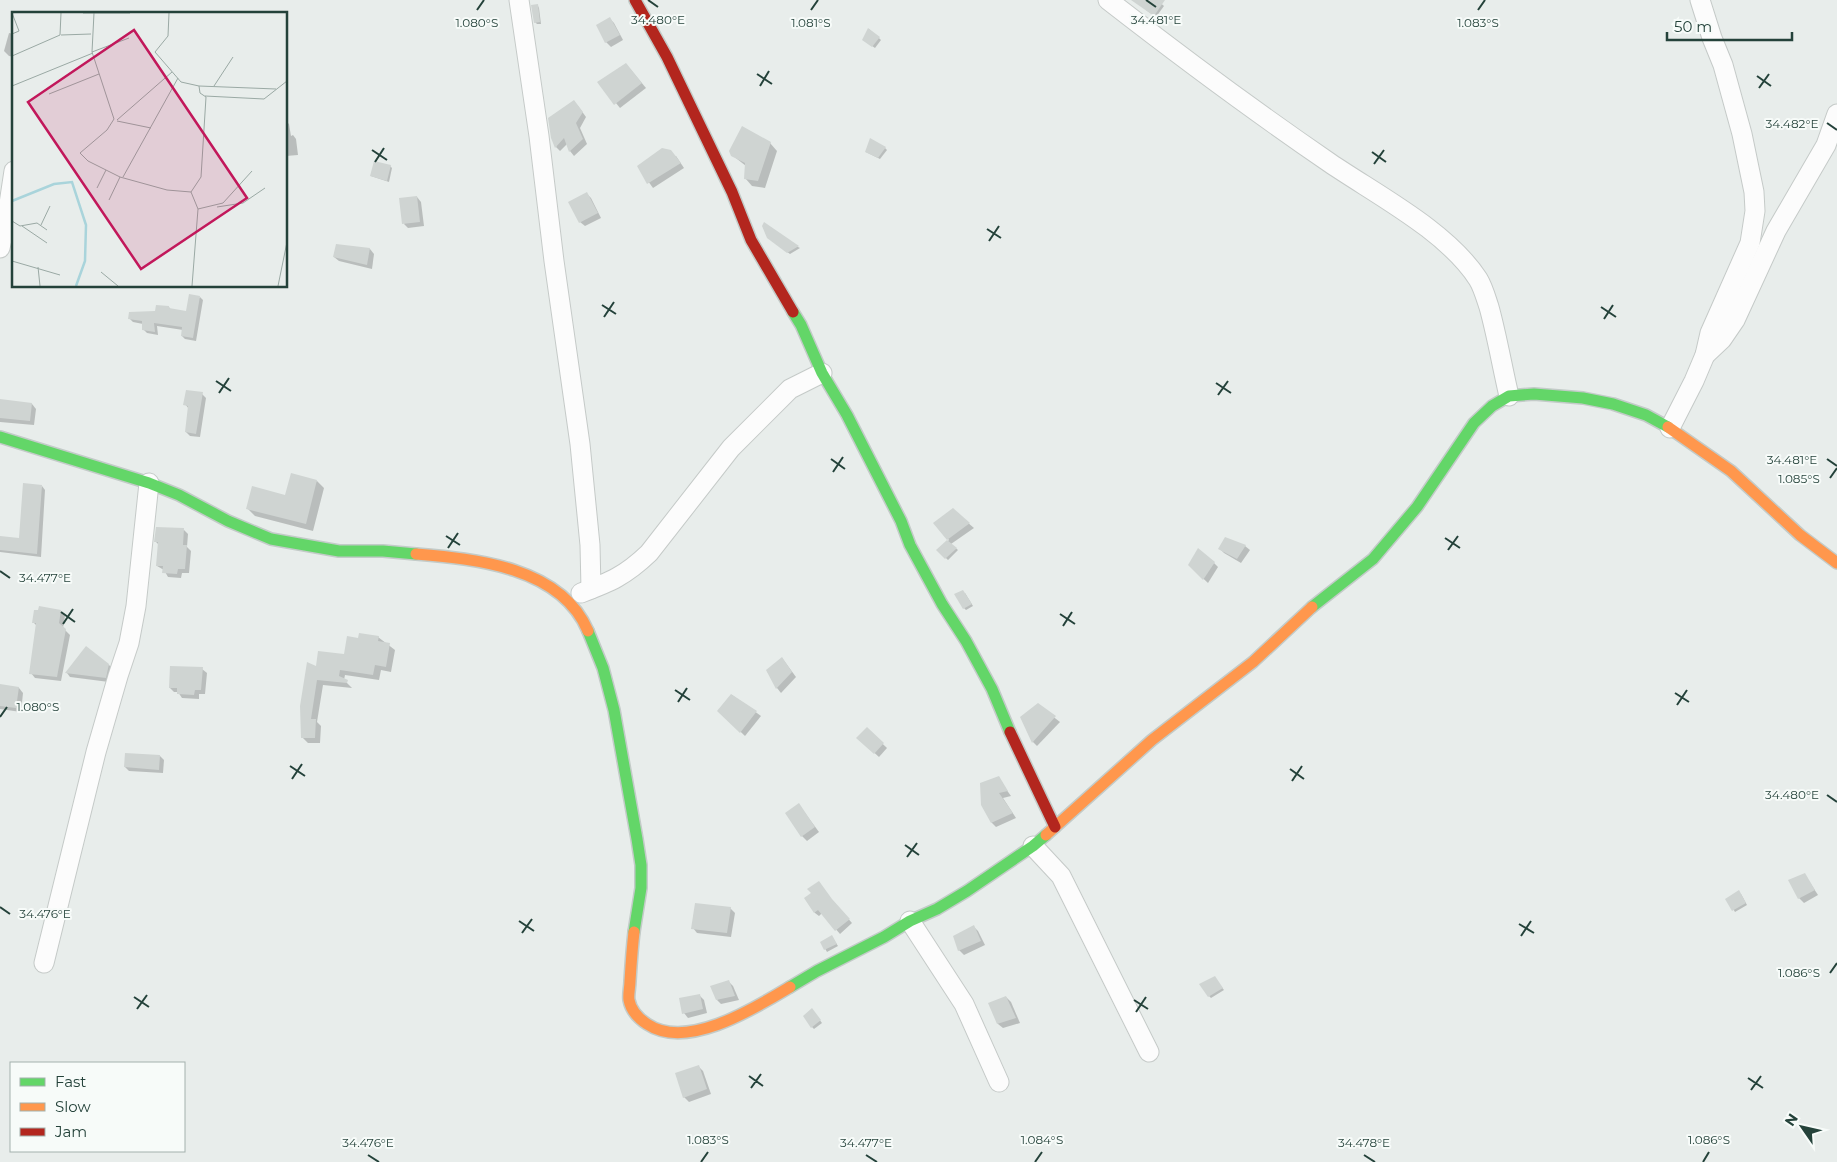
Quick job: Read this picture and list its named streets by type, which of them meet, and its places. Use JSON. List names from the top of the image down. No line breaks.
{"legend":["Fast","Slow","Jam"],"scale_bar":"50 m","north":"top left","coordinates":["34.480°E","34.481°E","1.080°S","1.081°S","1.083°S","34.482°E","1.085°S","34.477°E","34.476°E","1.086°S","1.084°S","34.478°E"]}
